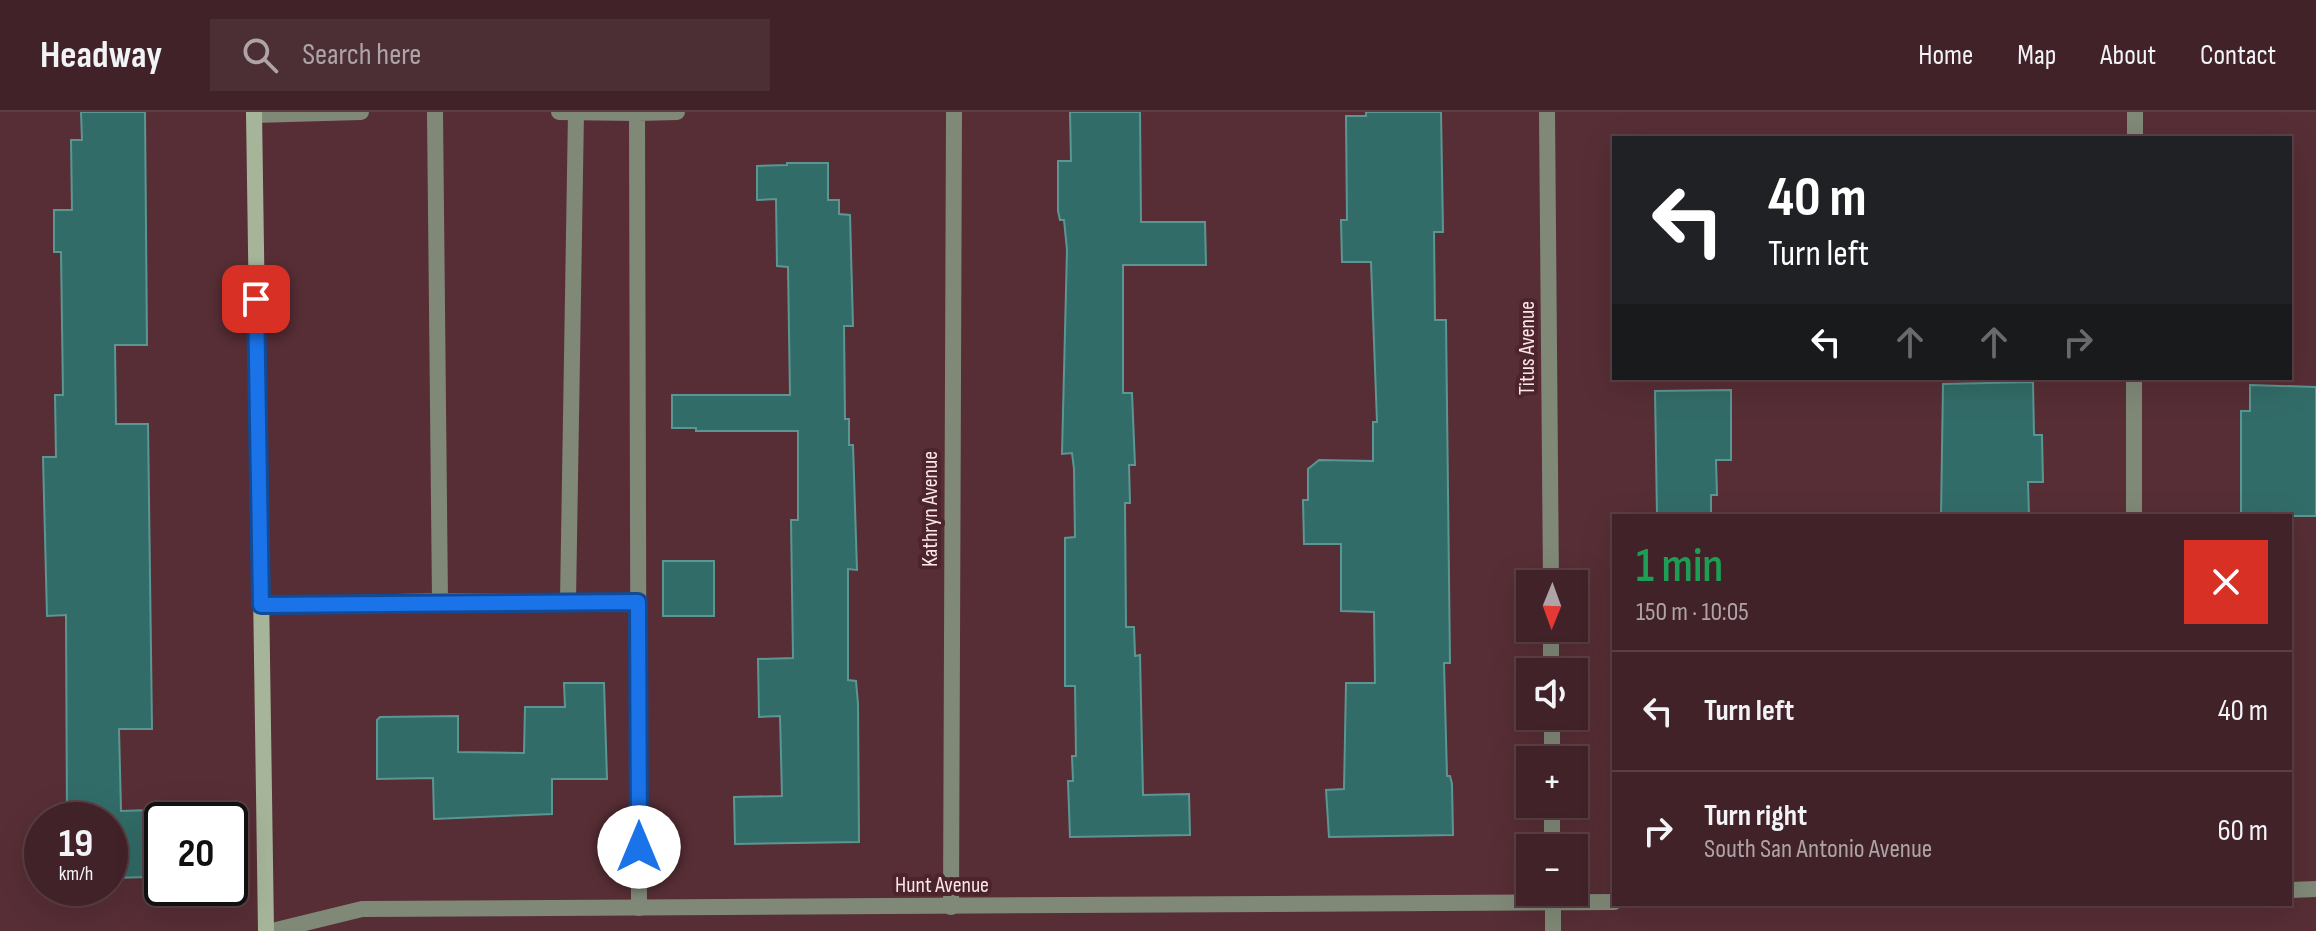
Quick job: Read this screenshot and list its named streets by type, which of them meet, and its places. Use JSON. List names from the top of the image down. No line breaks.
{"streets":{"street":["Titus Avenue","Kathryn Avenue","Hunt Avenue"]},"crossings":[["Kathryn Avenue","Hunt Avenue"]],"north":"bottom","page":{"header":"Headway","search":"Search here","nav":["Home","Map","About","Contact"],"turn":["40 m","Turn left"],"heading":["1 min","150 m · 10:05"],"map_buttons":["+","−"],"list":[{"name":"Turn left","value":"40 m"},{"name":"Turn right","note":"South San Antonio Avenue","value":"60 m"}],"speed":"19 km/h","limit":"20"}}
